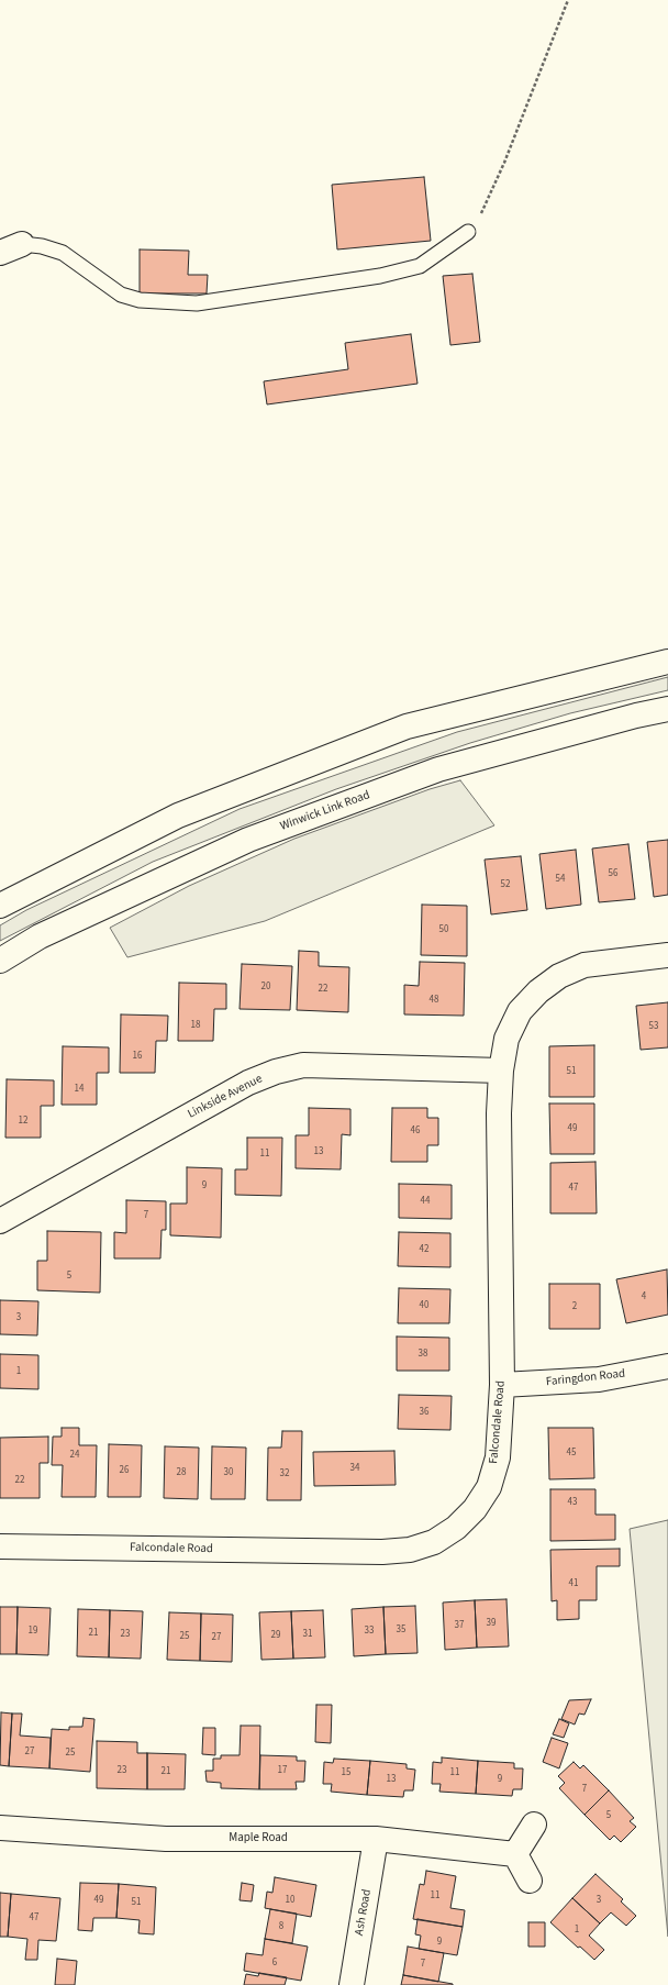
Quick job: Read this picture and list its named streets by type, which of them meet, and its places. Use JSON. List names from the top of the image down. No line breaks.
{"streets":{"street":["Winwick Link Road","Linkside Avenue","Faringdon Road","Falcondale Road","Maple Road","Ash Road"]},"crossings":[["Linkside Avenue","Falcondale Road"],["Faringdon Road","Falcondale Road"],["Maple Road","Ash Road"]],"house_numbers":["56","54","52","50","20","22","48","18","53","16","51","14","12","49","46","13","11","9","47","44","7","42","5","4","40","2","3","38","1","36","45","24","34","26","28","30","32","22","43","41","39","37","35","19","33","21","23","31","29","25","27","27","25","23","17","21","15","11","13","9","7","5","11","49","10","3","51","47","8","1","9","6","7"]}
